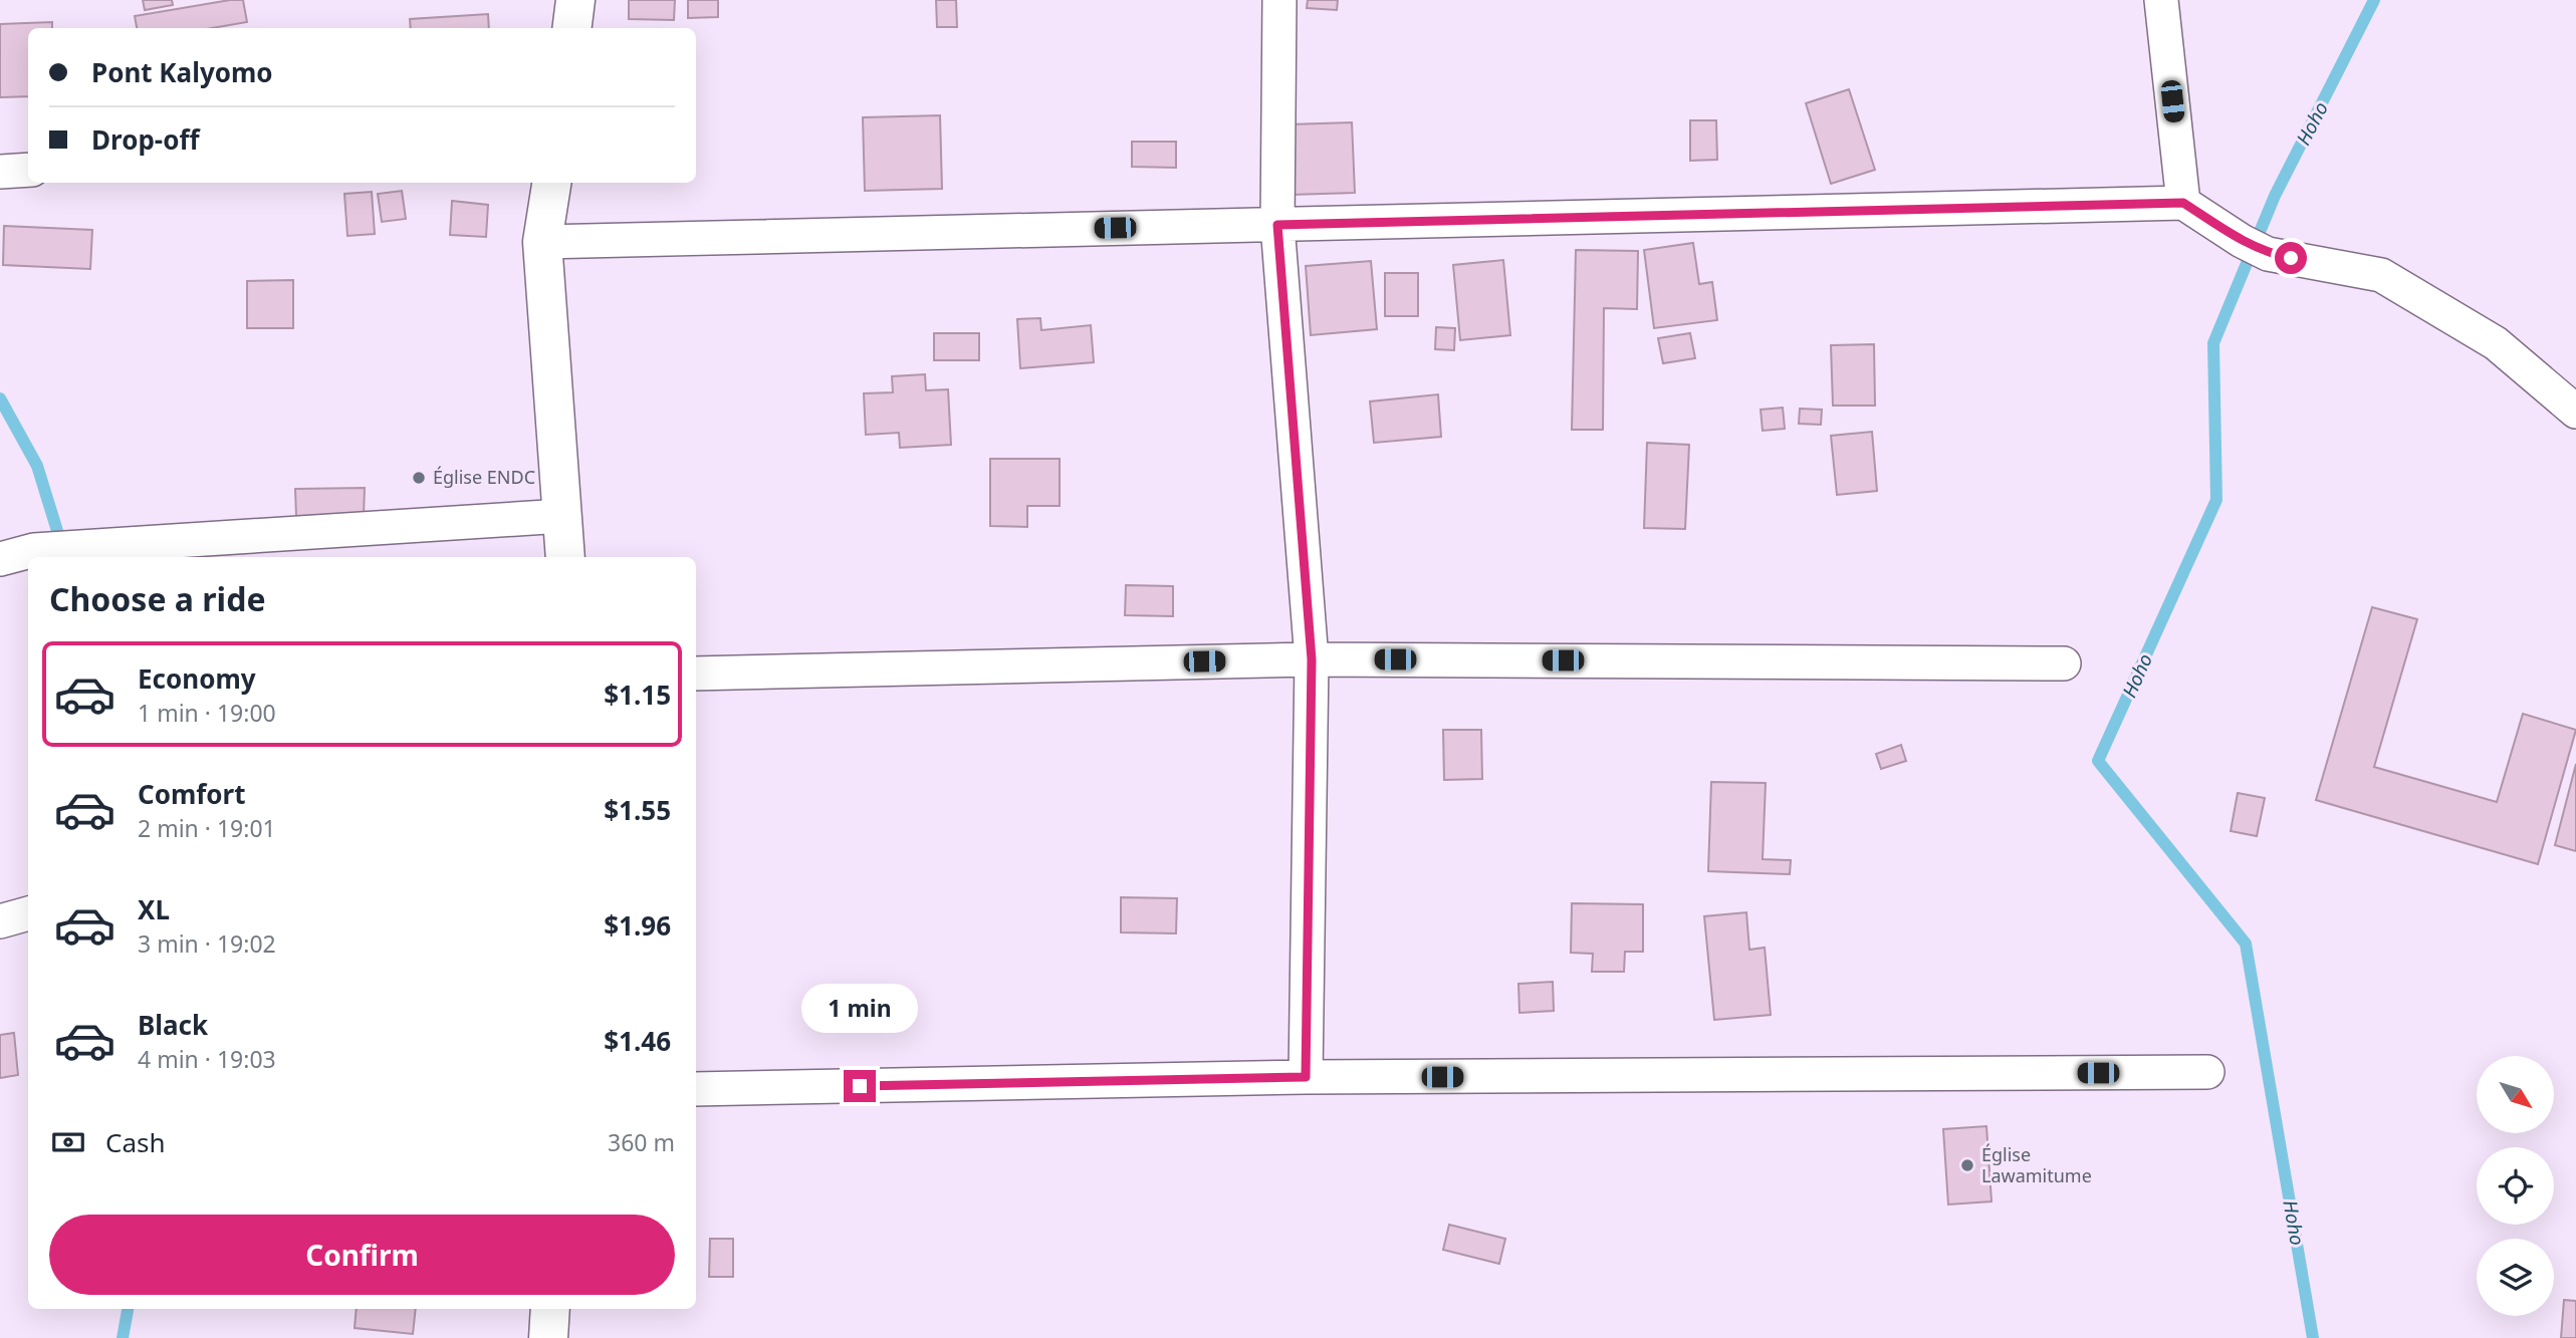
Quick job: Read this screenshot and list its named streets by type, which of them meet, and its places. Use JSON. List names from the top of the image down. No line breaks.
{"water":["Hoho"],"places":["Église ENDC","Église Lawamitume"],"north":"bottom right","page":{"banner":["Pont Kalyomo","Drop-off"],"heading":"Choose a ride","list":[{"name":"Economy","note":"1 min · 19:00","value":"$1.15"},{"name":"Comfort","note":"2 min · 19:01","value":"$1.55"},{"name":"XL","note":"3 min · 19:02","value":"$1.96"},{"name":"Black","note":"4 min · 19:03","value":"$1.46"}],"bubble":"1 min","pay":["Cash","360 m"],"buttons":"Confirm"}}
